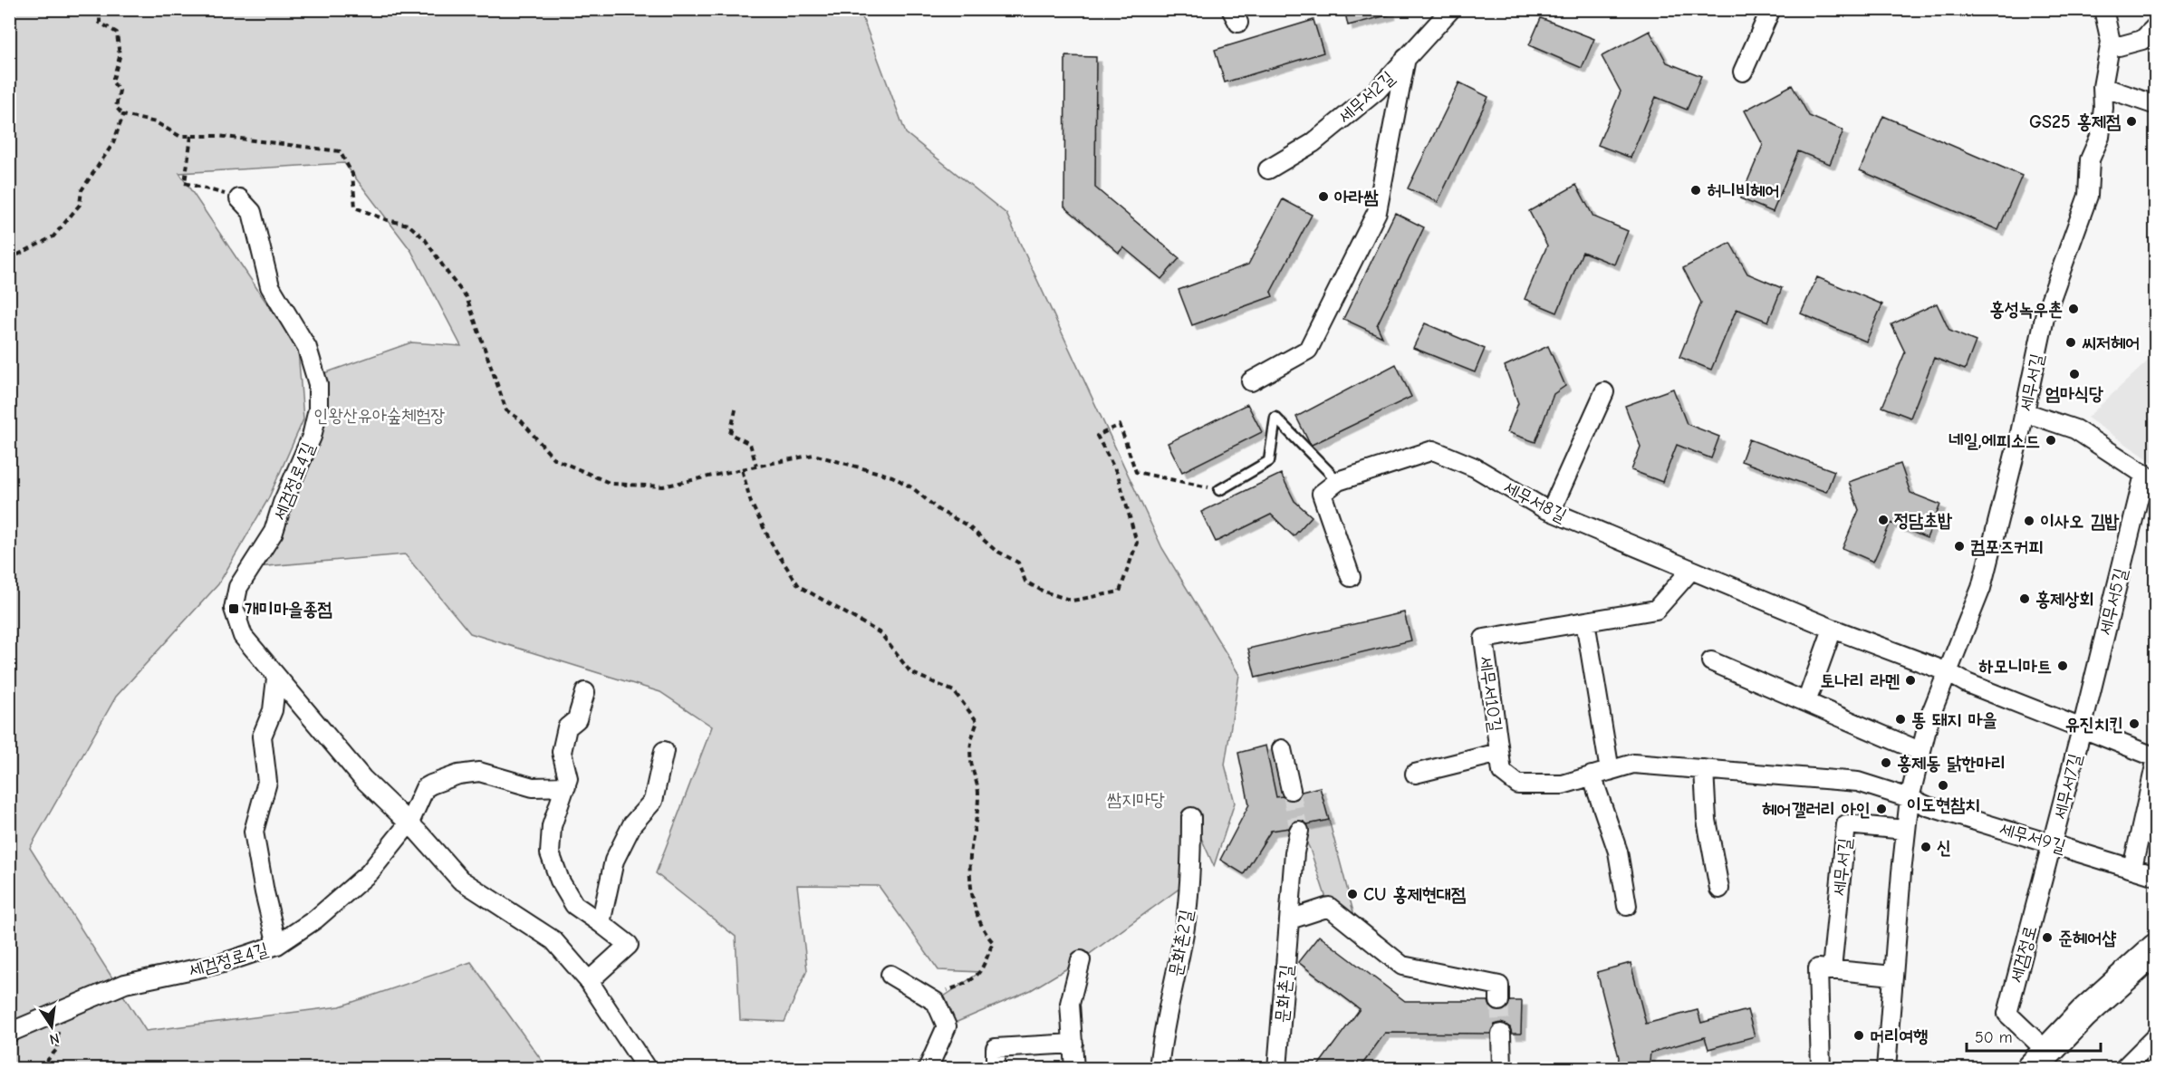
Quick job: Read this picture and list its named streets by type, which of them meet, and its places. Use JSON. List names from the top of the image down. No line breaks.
{"streets":{"main road":["세검정로"],"street":["세무서2길","세무서길","세검정로4길","세무서8길","세무서5길","세무서10길","세무서7길","세무서9길","문화촌2길","문화촌길"]},"crossings":[["세무서길","세무서8길"],["세무서길","세무서5길"],["세무서길","세무서10길"],["세무서길","세무서7길"],["세무서길","세무서9길"],["세무서8길","세무서10길"],["세무서8길","세무서7길"],["세무서5길","세무서7길"],["세무서10길","세무서9길"],["세무서7길","세무서9길"],["세무서7길","세검정로"],["세무서9길","세검정로"]],"parks":["인왕산유아숲체험장","쌈지마당"],"places":{"other":["GS25 홍제점","허니비헤어","아라쌈","홍성녹우촌","씨저헤어","엄마식당","네일,에피소드","정담초밥","이사오 김밥","컴포즈커피","홍제상회","하모니마트","토나리 라멘","똥 돼지 마을","유진치킨","홍제동 닭한마리","이도현참치","헤어갤러리 아인","신","CU 홍제현대점","준헤어샵","머리여행"],"transit":["개미마을종점"]},"scale_bar":"50 m","north":"bottom"}
